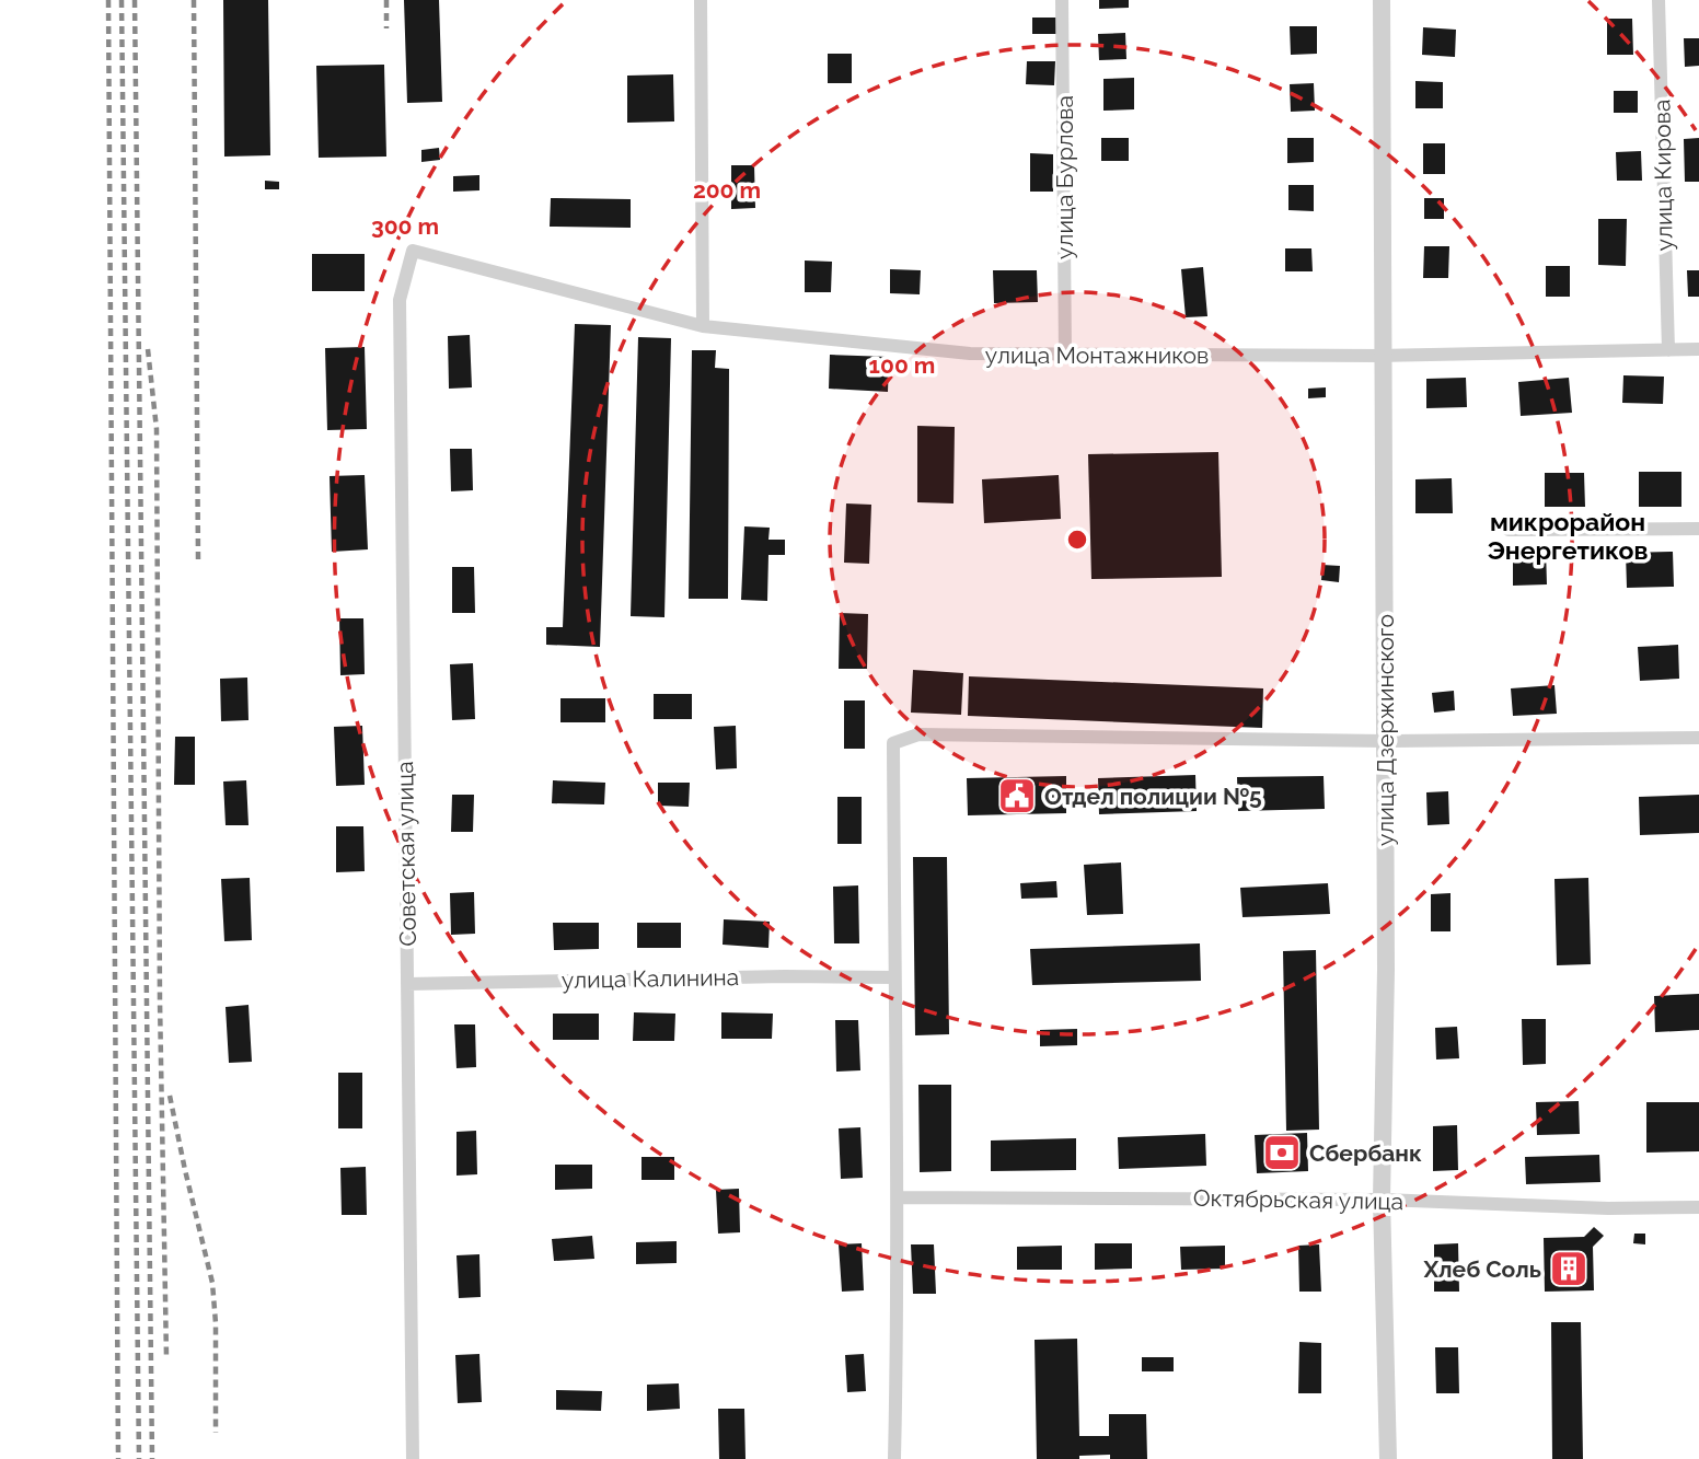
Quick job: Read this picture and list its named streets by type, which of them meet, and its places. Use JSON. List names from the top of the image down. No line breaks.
{"streets":{"street":["улица Кирова","улица Бурлова","улица Монтажников","улица Дзержинского","Советская улица","улица Калинина","Октябрьская улица"]},"crossings":[["улица Кирова","улица Монтажников"],["улица Бурлова","улица Монтажников"],["улица Монтажников","улица Дзержинского"],["улица Монтажников","Советская улица"],["улица Дзержинского","Октябрьская улица"],["Советская улица","улица Калинина"]],"districts":["микрорайон Энергетиков"],"places":{"public building":["Отдел полиции №5"],"bank":["Сбербанк"],"building":["Хлеб Соль"]},"rings":["200 m","300 m","100 m"]}
